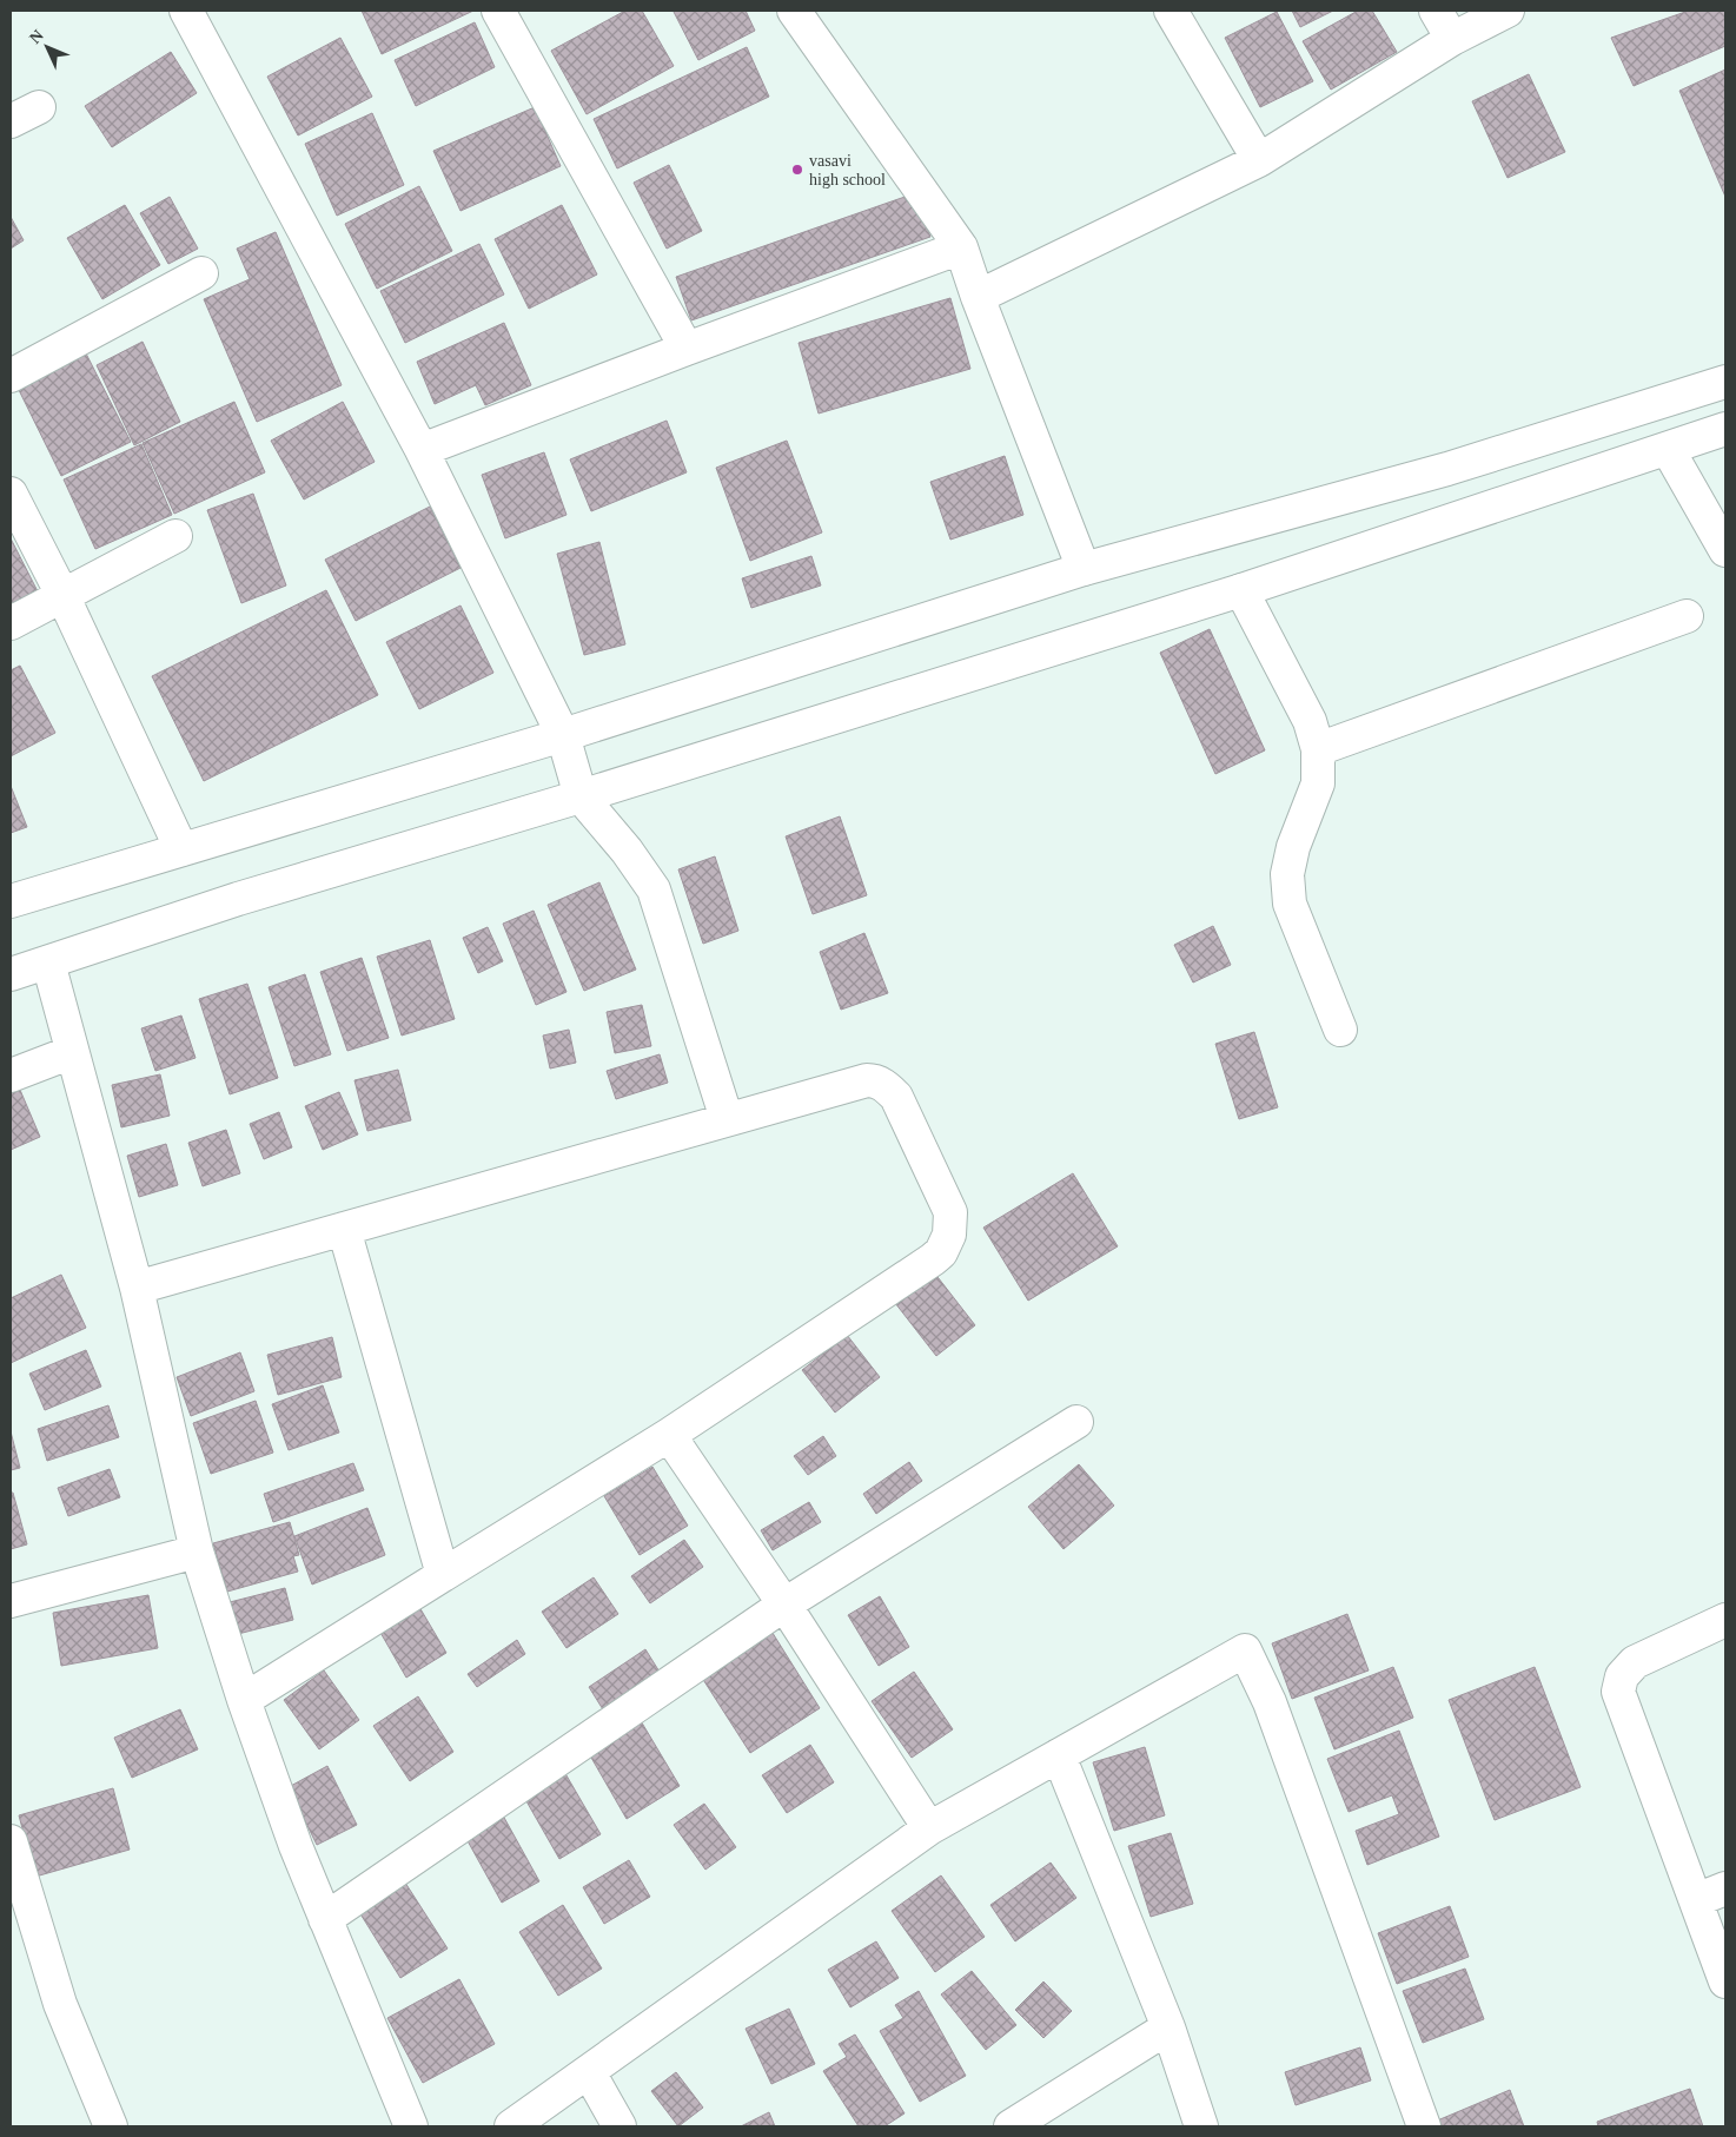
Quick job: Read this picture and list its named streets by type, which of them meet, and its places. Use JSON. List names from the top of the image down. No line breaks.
{"places":["vasavi high school"],"north":"top left"}
